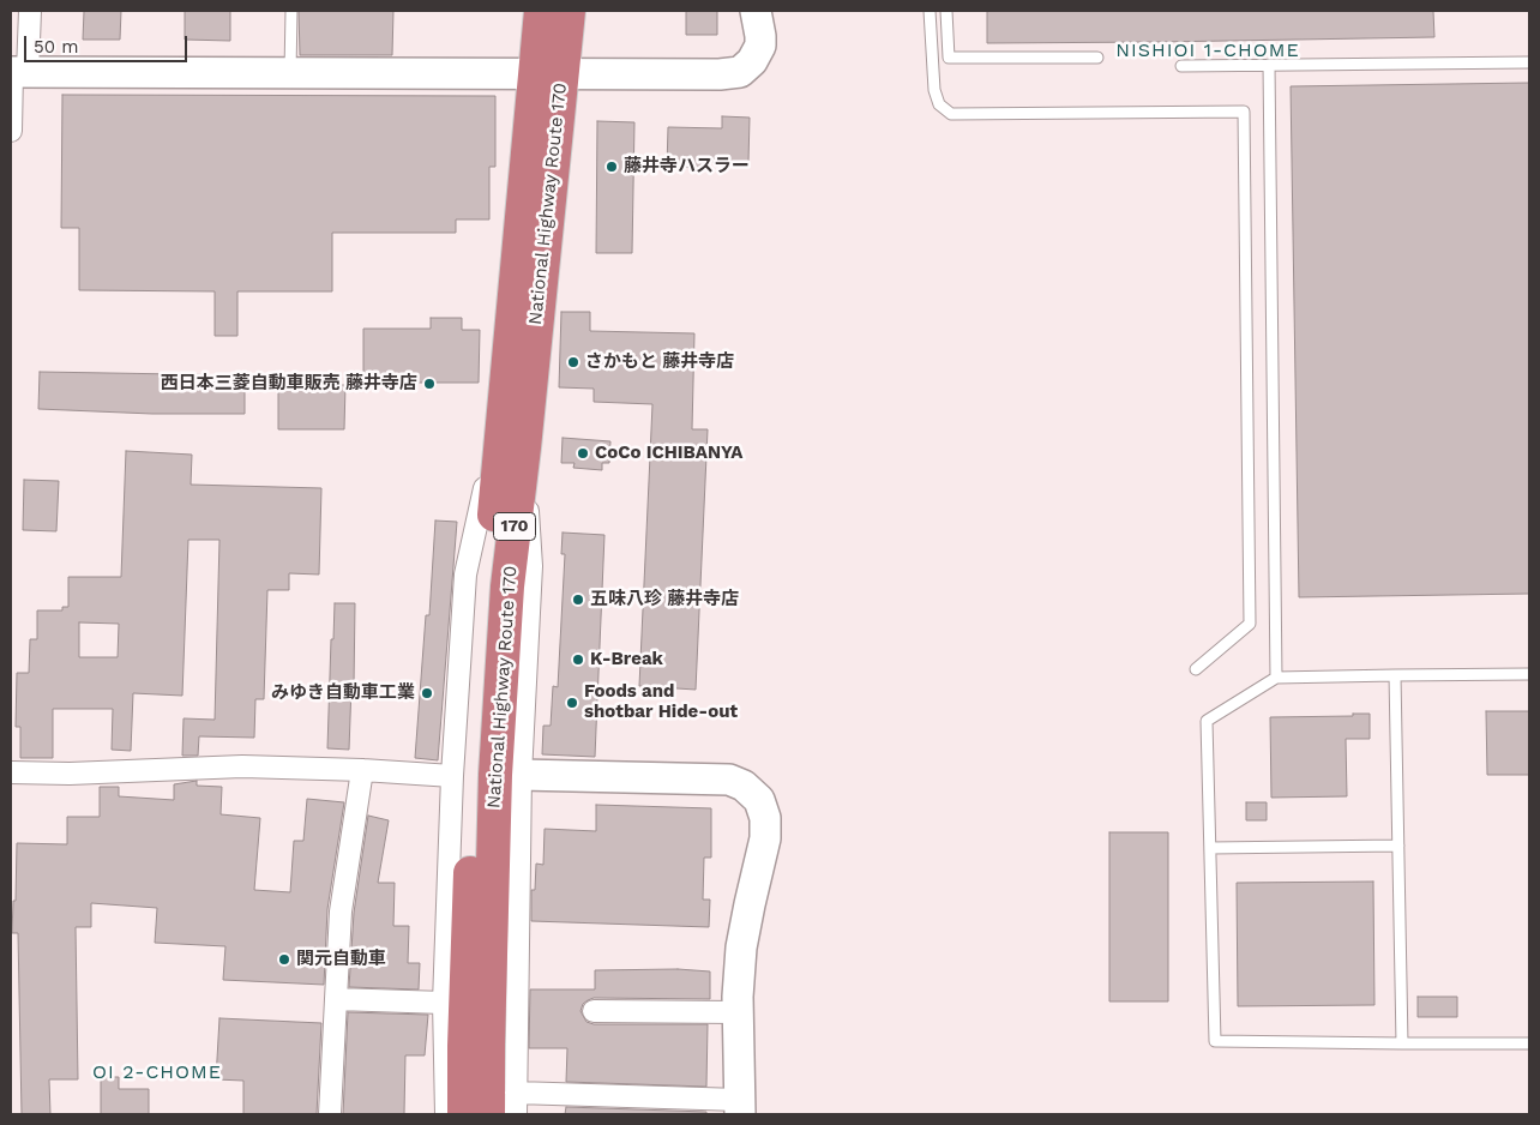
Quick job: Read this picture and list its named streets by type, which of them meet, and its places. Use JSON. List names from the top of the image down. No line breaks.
{"streets":{"highway":["National Highway Route 170","170"]},"districts":["NISHIOI 1-CHOME","OI 2-CHOME"],"places":["藤井寺ハスラー","さかもと 藤井寺店","西日本三菱自動車販売 藤井寺店","CoCo ICHIBANYA","五味八珍 藤井寺店","K-Break","みゆき自動車工業","Foods and shotbar Hide-out","関元自動車"],"scale_bar":"50 m"}
